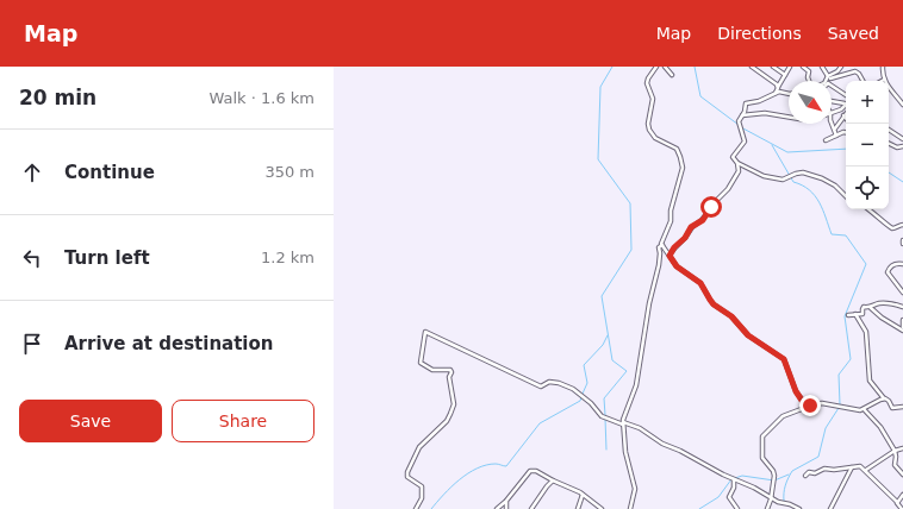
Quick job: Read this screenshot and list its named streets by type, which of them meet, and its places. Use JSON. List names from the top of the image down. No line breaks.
{"north":"bottom right","page":{"header":"Map","nav":["Map","Directions","Saved"],"heading":["20 min","Walk · 1.6 km"],"map_buttons":["+","−"],"list":[["Continue","350 m"],["Turn left","1.2 km"],"Arrive at destination"],"buttons":["Save","Share"]}}
